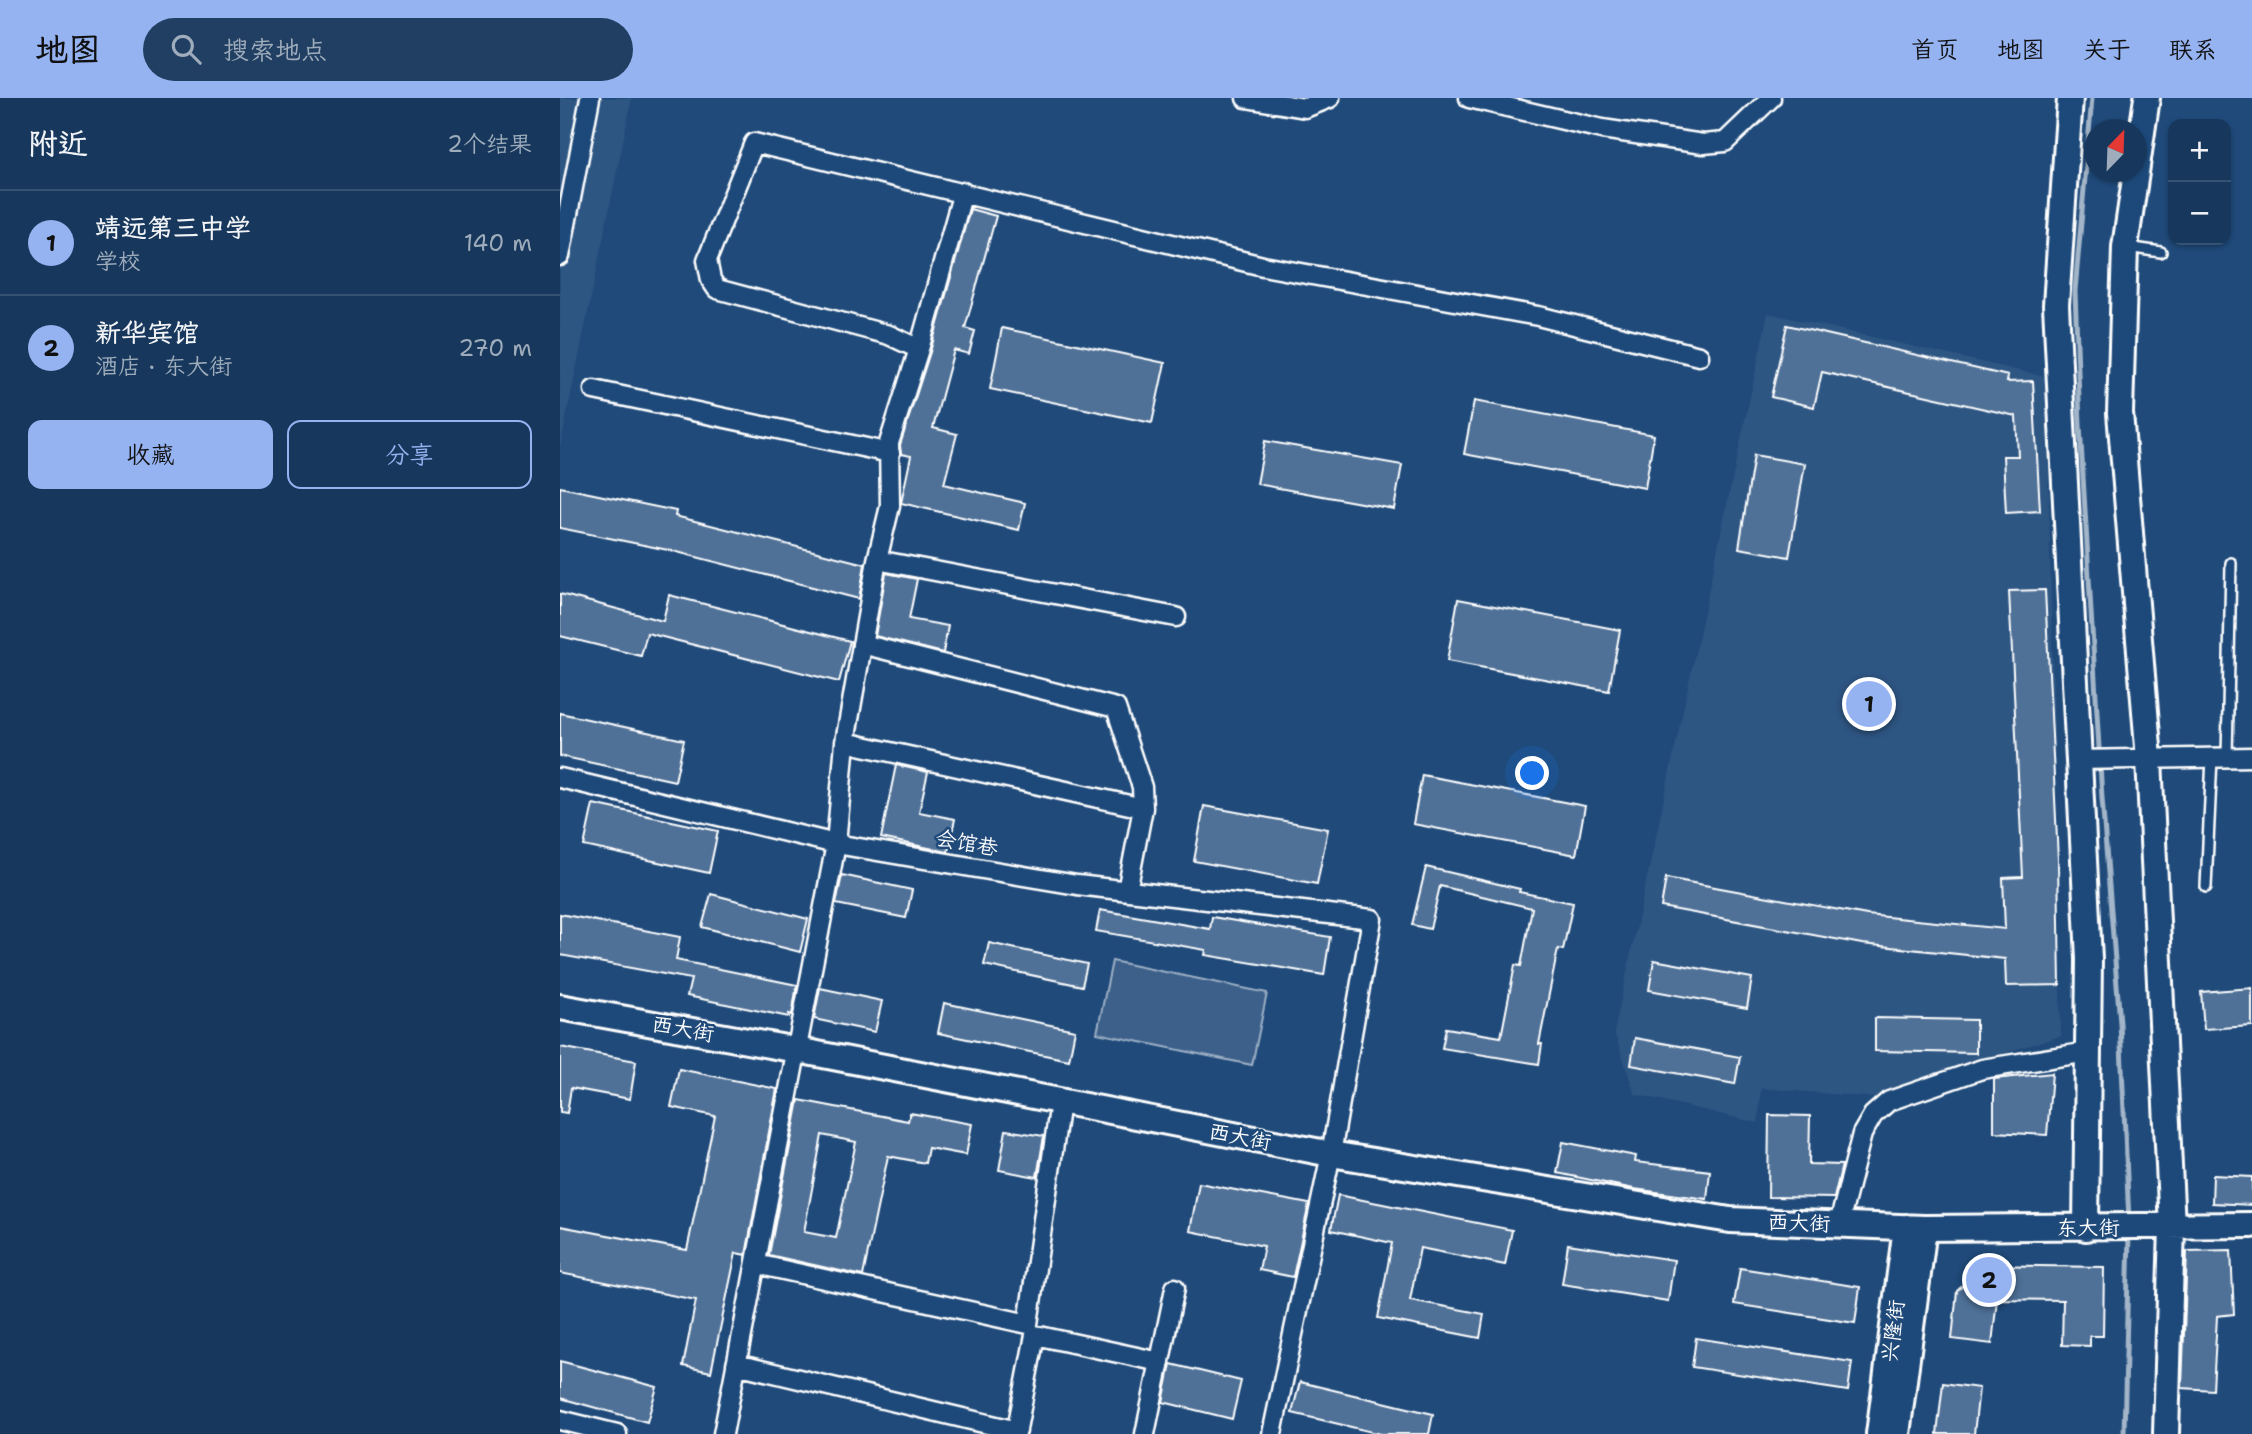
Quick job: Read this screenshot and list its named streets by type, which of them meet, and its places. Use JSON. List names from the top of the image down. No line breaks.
{"streets":{"main road":["西大街","东大街","兴隆街"],"street":["会馆巷"]},"crossings":[["会馆巷","西大街"],["西大街","东大街"],["西大街","兴隆街"],["东大街","兴隆街"]],"north":"top right","page":{"header":"地图","search":"搜索地点","nav":["首页","地图","关于","联系"],"heading":["附近","2个结果"],"map_buttons":["+","−"],"list":[{"mark":"1","name":"靖远第三中学","note":"学校","value":"140 m"},{"mark":"2","name":"新华宾馆","note":"酒店 · 东大街","value":"270 m"}],"buttons":["收藏","分享"],"pins":["1","2"]}}
